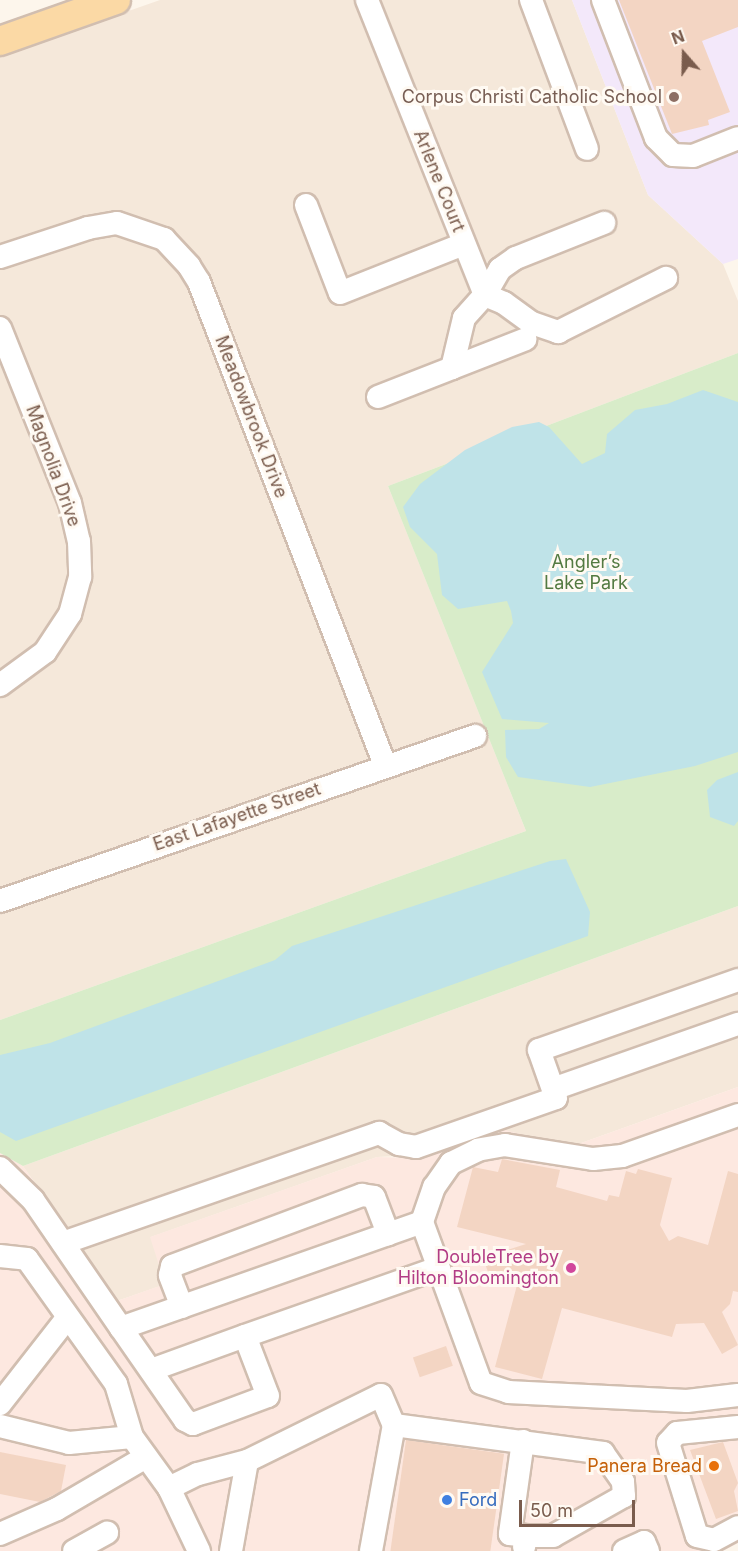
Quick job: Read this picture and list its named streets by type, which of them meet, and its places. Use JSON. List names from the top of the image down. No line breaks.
{"streets":{"street":["Arlene Court","Meadowbrook Drive","Magnolia Drive","East Lafayette Street"]},"crossings":[["Meadowbrook Drive","East Lafayette Street"]],"parks":["Angler’s Lake Park"],"places":["Corpus Christi Catholic School","DoubleTree by Hilton Bloomington","Panera Bread","Ford"],"scale_bar":"50 m","north":"top"}
